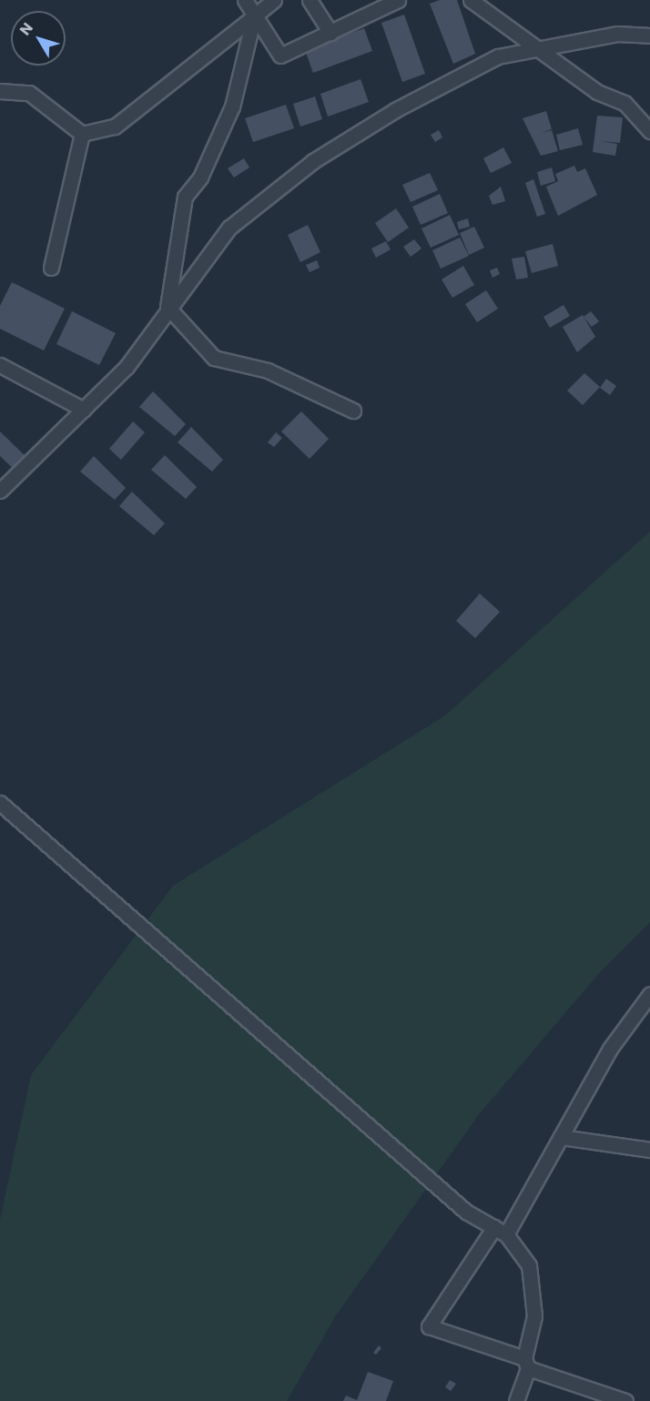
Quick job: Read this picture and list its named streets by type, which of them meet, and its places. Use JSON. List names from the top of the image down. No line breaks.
{"north":"top left"}
